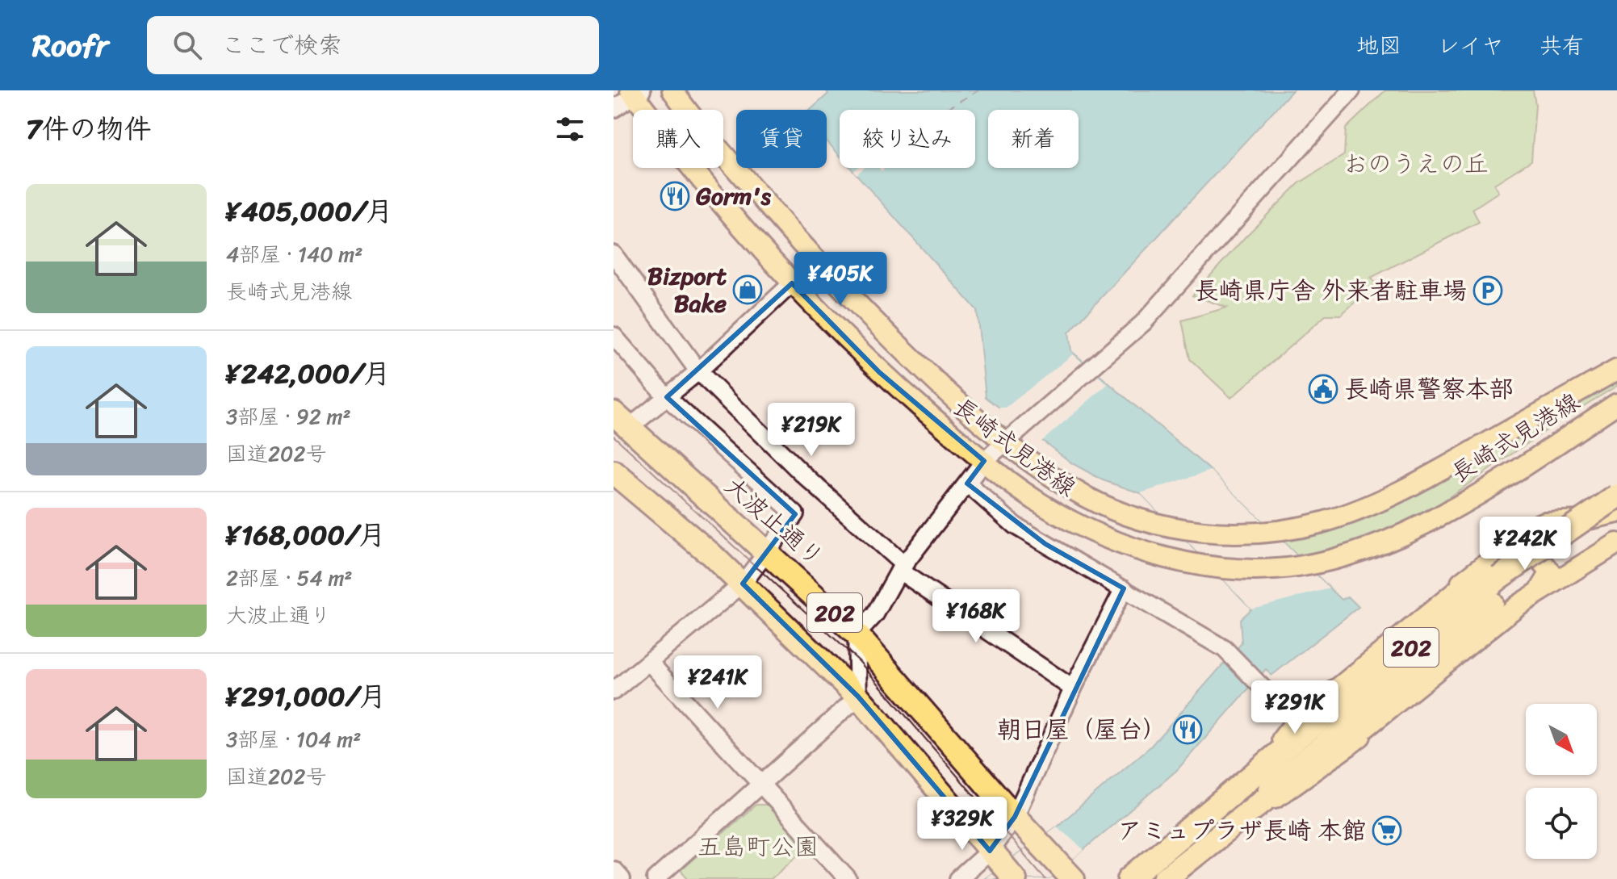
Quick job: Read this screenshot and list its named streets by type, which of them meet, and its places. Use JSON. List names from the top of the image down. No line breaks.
{"streets":{"highway":["大波止通り","202"],"main road":["長崎式見港線"]},"parks":["おのうえの丘","五島町公園"],"places":{"restaurant":["Gorm's","朝日屋（屋台）"],"shop":["Bizport Bake"],"parking":["長崎県庁舎 外来者駐車場"],"public building":["長崎県警察本部"],"supermarket":["アミュプラザ長崎 本館"]},"north":"bottom right","page":{"header":"Roofr","search":"ここで検索","nav":["地図","レイヤ","共有"],"heading":"7件の物件","chip":["購入","賃貸","絞り込み","新着"],"list":[{"name":"¥405,000/月","note":"4部屋 · 140 m² · 長崎式見港線"},{"name":"¥242,000/月","note":"3部屋 · 92 m² · 国道202号"},{"name":"¥168,000/月","note":"2部屋 · 54 m² · 大波止通り"},{"name":"¥291,000/月","note":"3部屋 · 104 m² · 国道202号"}],"price":["¥405K","¥219K","¥242K","¥168K","¥241K","¥291K","¥329K"]}}
